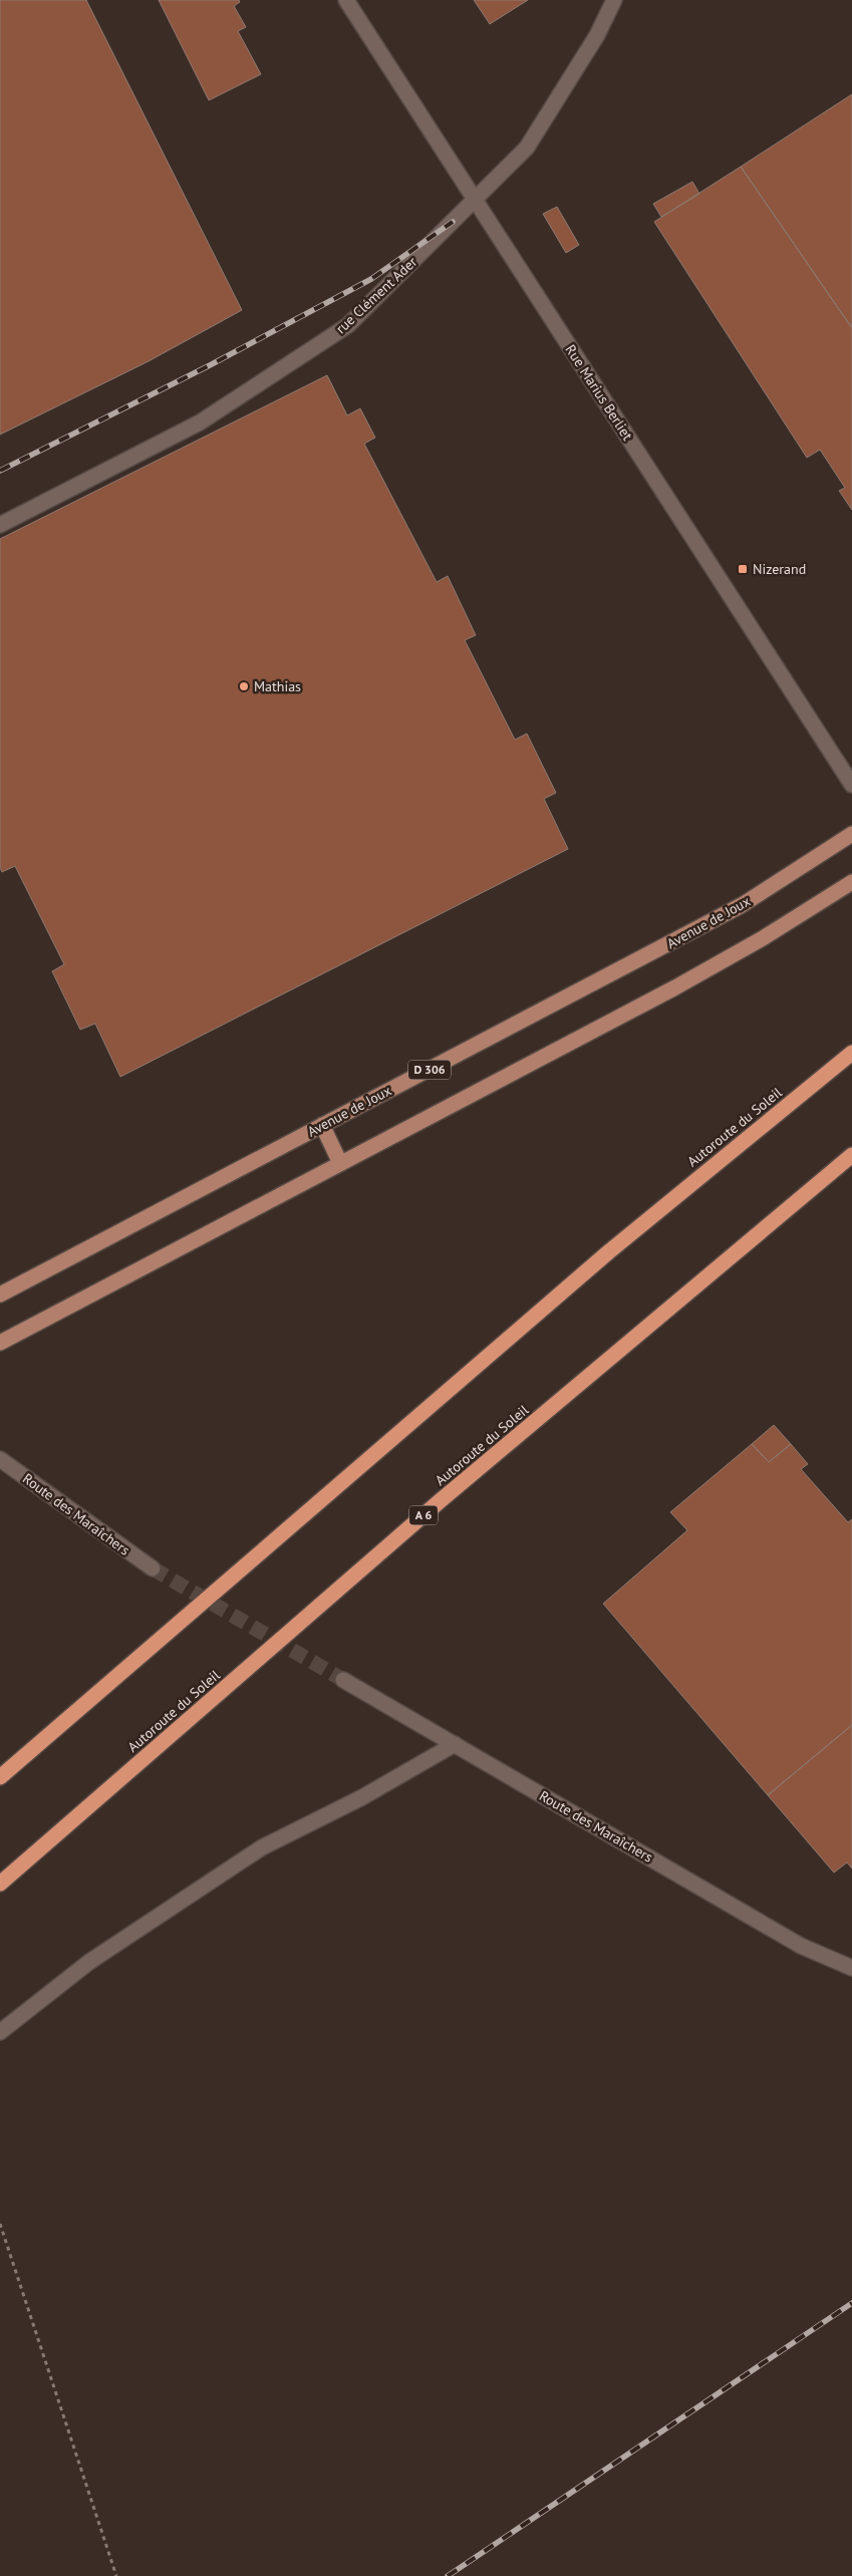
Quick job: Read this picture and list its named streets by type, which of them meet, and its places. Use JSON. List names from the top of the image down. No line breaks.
{"streets":{"highway":["Autoroute du Soleil","A 6"],"main road":["Avenue de Joux","D 306"],"street":["rue Clément Ader","Rue Marius Berliet","Route des Maraîchers"]},"crossings":[["rue Clément Ader","Rue Marius Berliet"]],"places":{"transit":["Nizerand"],"other":["Mathias"]}}
